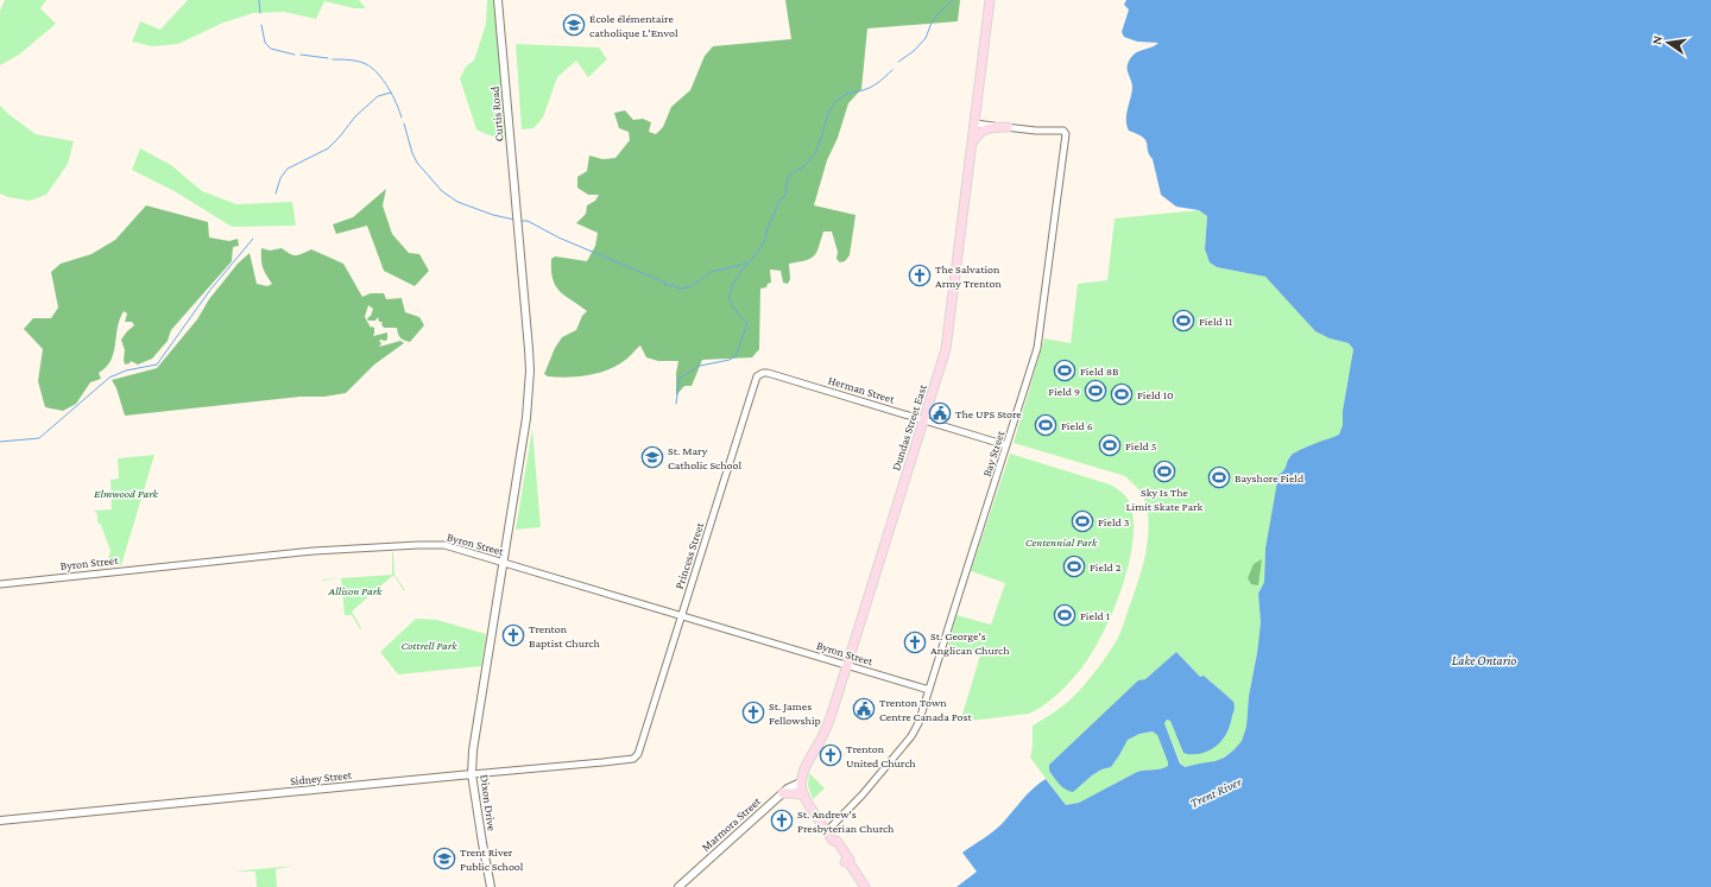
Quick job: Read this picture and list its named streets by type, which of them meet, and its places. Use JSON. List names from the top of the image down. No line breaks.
{"streets":{"main road":["Curtis Road","Dundas Street East","Sidney Street","Dixon Drive","Marmora Street"],"street":["Herman Street","Bay Street","Byron Street","Princess Street"]},"crossings":[["Curtis Road","Byron Street"],["Curtis Road","Dixon Drive"],["Herman Street","Dundas Street East"],["Herman Street","Bay Street"],["Herman Street","Princess Street"],["Dundas Street East","Bay Street"],["Dundas Street East","Byron Street"],["Dundas Street East","Marmora Street"],["Bay Street","Byron Street"],["Byron Street","Princess Street"],["Byron Street","Dixon Drive"],["Princess Street","Sidney Street"],["Sidney Street","Dixon Drive"]],"water":["Lake Ontario","Trent River"],"parks":["Elmwood Park","Centennial Park","Allison Park","Cottrell Park"],"places":{"school or university":["École élémentaire catholique L'Envol","St. Mary Catholic School","Trent River Public School"],"church":["The Salvation Army Trenton","Trenton Baptist Church","St. George's Anglican Church","St. James Fellowship","Trenton United Church","St. Andrew's Presbyterian Church"],"sports":["Field 11","Field 8B","Field 9","Field 10","Field 6","Field 5","Sky Is The Limit Skate Park","Bayshore Field","Field 3","Field 2","Field 1"],"public building":["The UPS Store","Trenton Town Centre Canada Post"]},"north":"left"}
